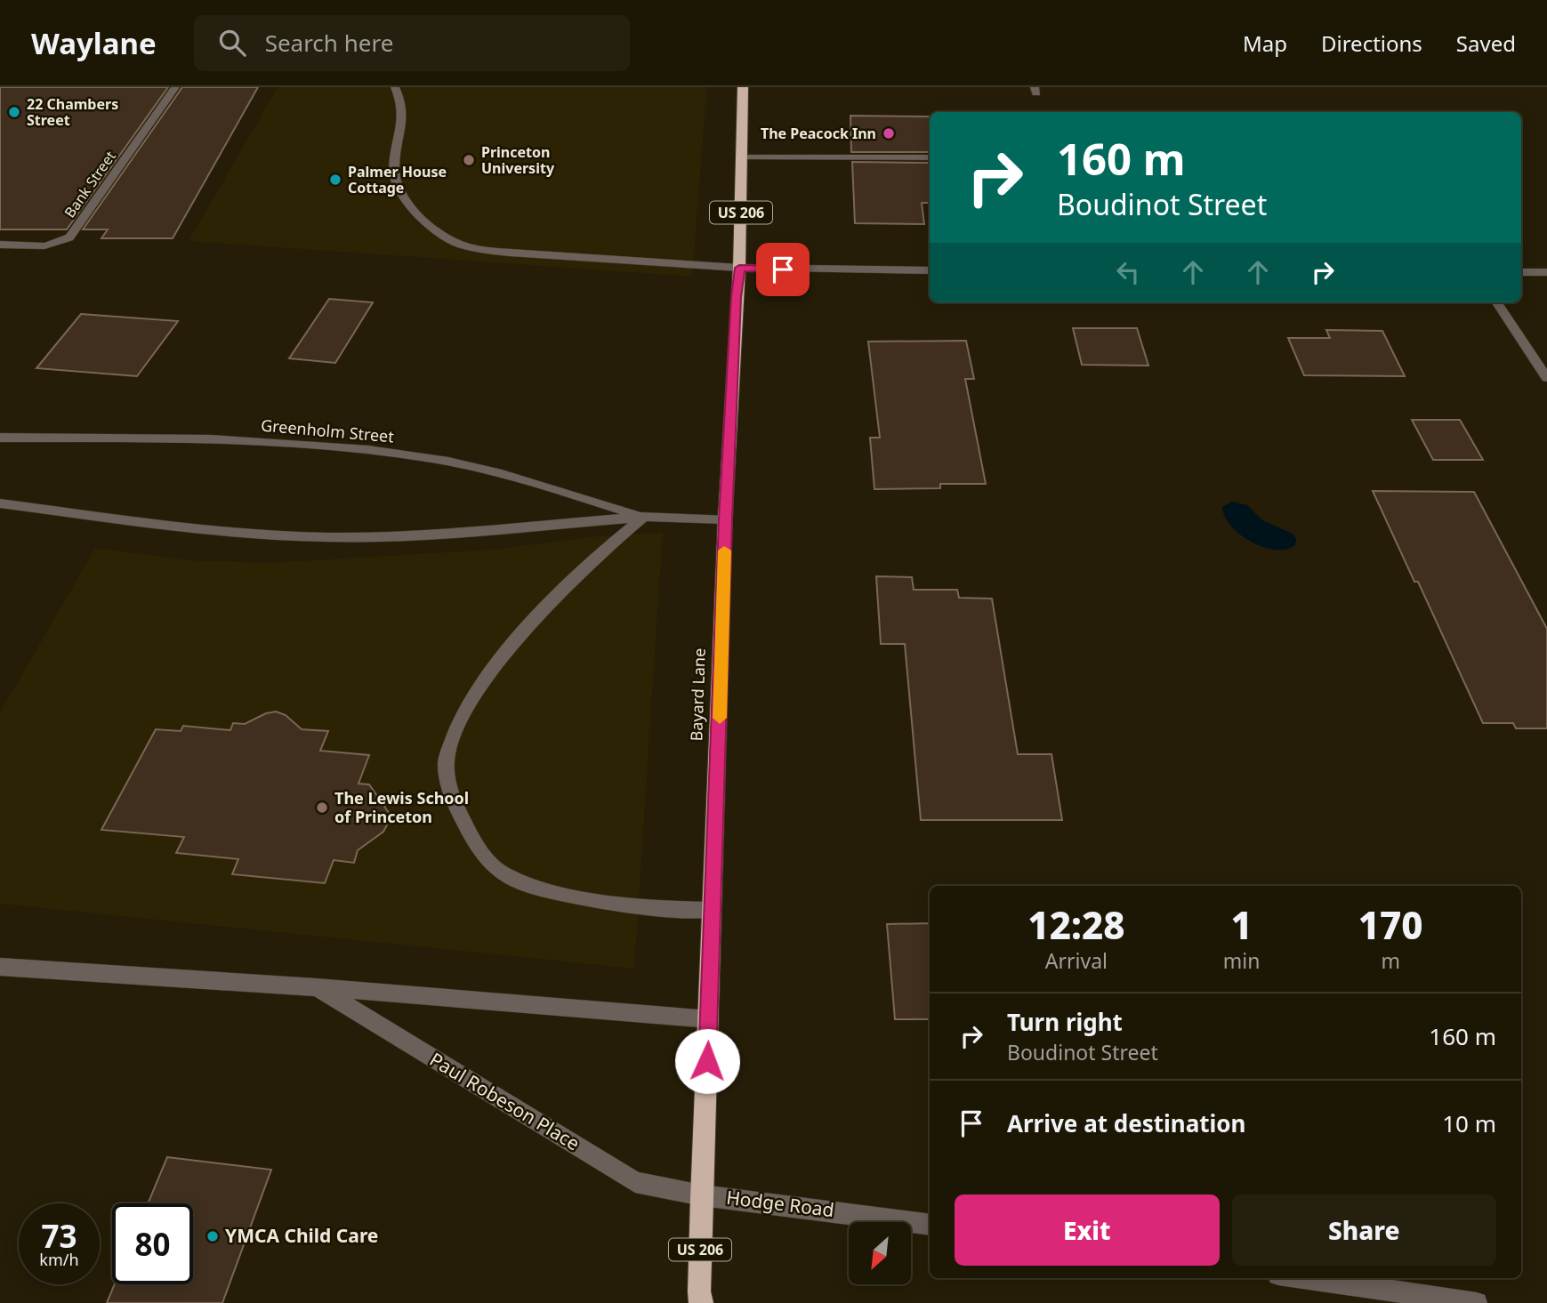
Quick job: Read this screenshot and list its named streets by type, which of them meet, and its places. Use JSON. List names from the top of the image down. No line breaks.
{"streets":{"highway":["US 206","Bayard Lane"],"street":["Bank Street","Greenholm Street","Paul Robeson Place","Hodge Road"]},"crossings":[["Greenholm Street","Bayard Lane"],["Bayard Lane","Paul Robeson Place"],["Bayard Lane","Hodge Road"],["Paul Robeson Place","Hodge Road"]],"places":["22 Chambers Street","The Peacock Inn","Princeton University","Palmer House Cottage","The Lewis School of Princeton","YMCA Child Care"],"north":"bottom left","page":{"header":"Waylane","search":"Search here","nav":["Map","Directions","Saved"],"turn":["160 m","Boudinot Street"],"eta":["12:28","Arrival","1","min","170","m"],"list":[{"name":"Turn right","note":"Boudinot Street","value":"160 m"},{"name":"Arrive at destination","value":"10 m"}],"buttons":["Exit","Share"],"speed":"73 km/h","limit":"80"}}
